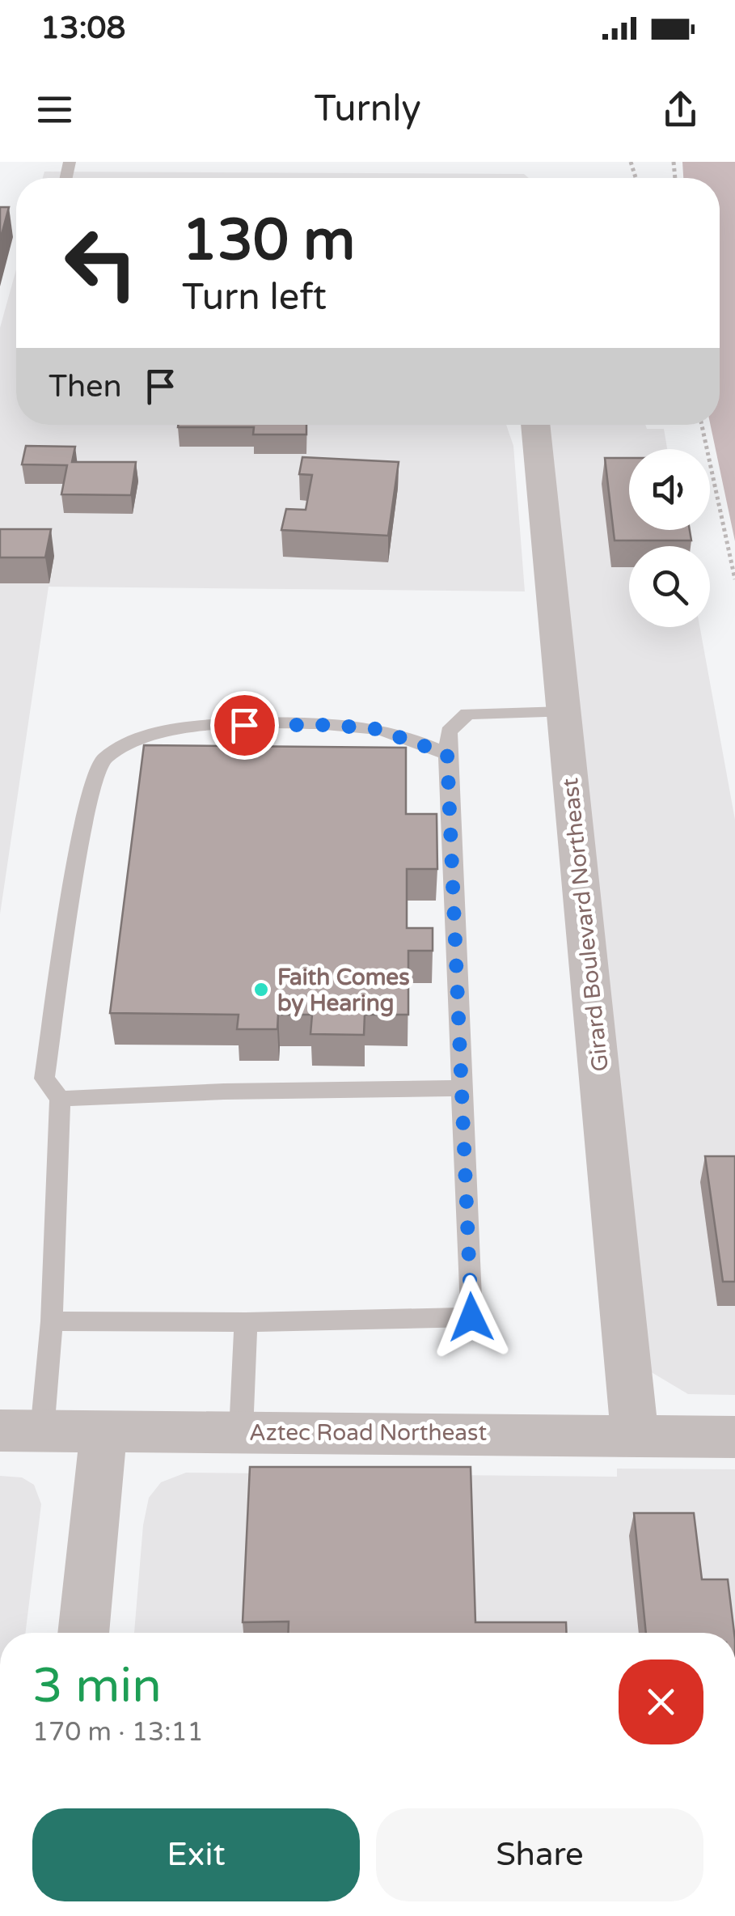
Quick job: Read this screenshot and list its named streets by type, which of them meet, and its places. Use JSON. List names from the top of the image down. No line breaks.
{"streets":{"street":["Girard Boulevard Northeast","Aztec Road Northeast"]},"crossings":[["Girard Boulevard Northeast","Aztec Road Northeast"]],"places":["Faith Comes by Hearing"],"page":{"status":"13:08","header":"Turnly","turn":["130 m","Turn left"],"then":"Then","heading":["3 min","170 m · 13:11"],"buttons":["Exit","Share"]}}
